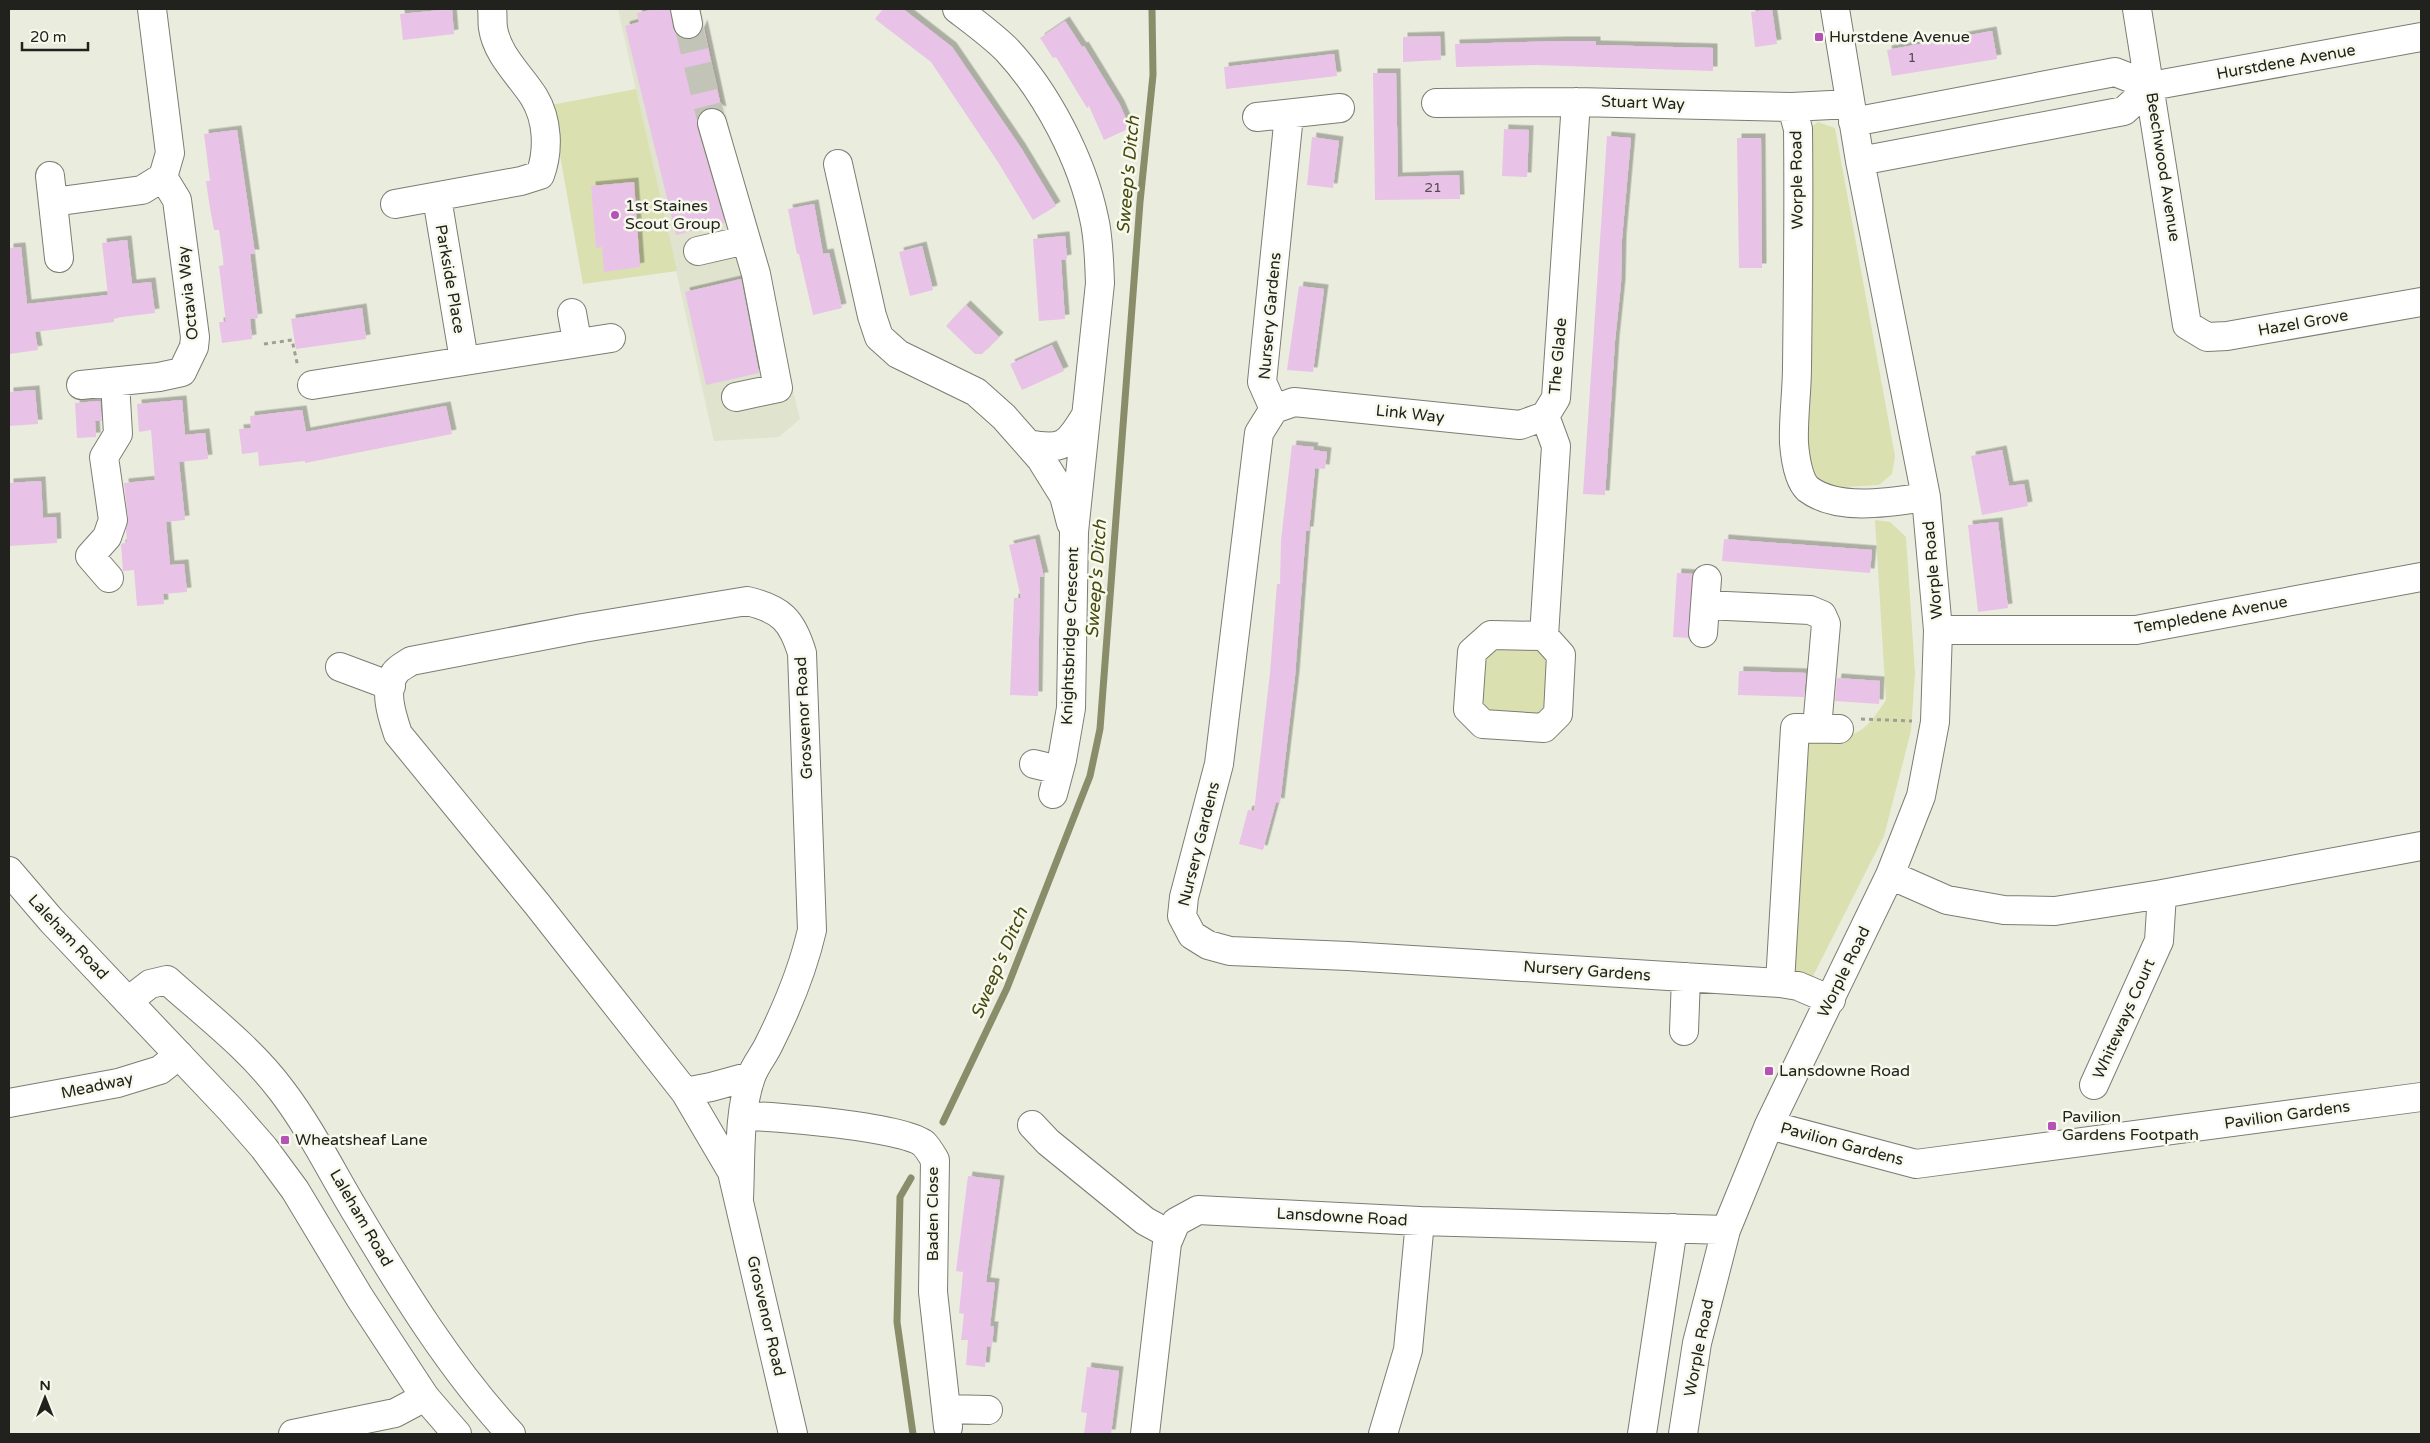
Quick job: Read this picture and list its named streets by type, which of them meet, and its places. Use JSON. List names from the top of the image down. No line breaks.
{"streets":{"street":["Hurstdene Avenue","Stuart Way","Beechwood Avenue","Worple Road","Parkside Place","Octavia Way","Nursery Gardens","Hazel Grove","The Glade","Link Way","Templedene Avenue","Knightsbridge Crescent","Grosvenor Road","Laleham Road","Whiteways Court","Meadway","Pavilion Gardens","Baden Close","Lansdowne Road"]},"crossings":[["Hurstdene Avenue","Beechwood Avenue"],["Stuart Way","Worple Road"],["Stuart Way","The Glade"],["Beechwood Avenue","Hazel Grove"],["Worple Road","Nursery Gardens"],["Worple Road","Templedene Avenue"],["Worple Road","Pavilion Gardens"],["Worple Road","Lansdowne Road"],["Nursery Gardens","Link Way"],["The Glade","Link Way"],["Grosvenor Road","Baden Close"],["Laleham Road","Meadway"]],"water":["Sweep's Ditch"],"places":{"transit":["Hurstdene Avenue","Lansdowne Road","Pavilion Gardens Footpath","Wheatsheaf Lane"],"other":["1st Staines Scout Group"]},"house_numbers":["1","21"],"scale_bar":"20 m","north":"top"}
